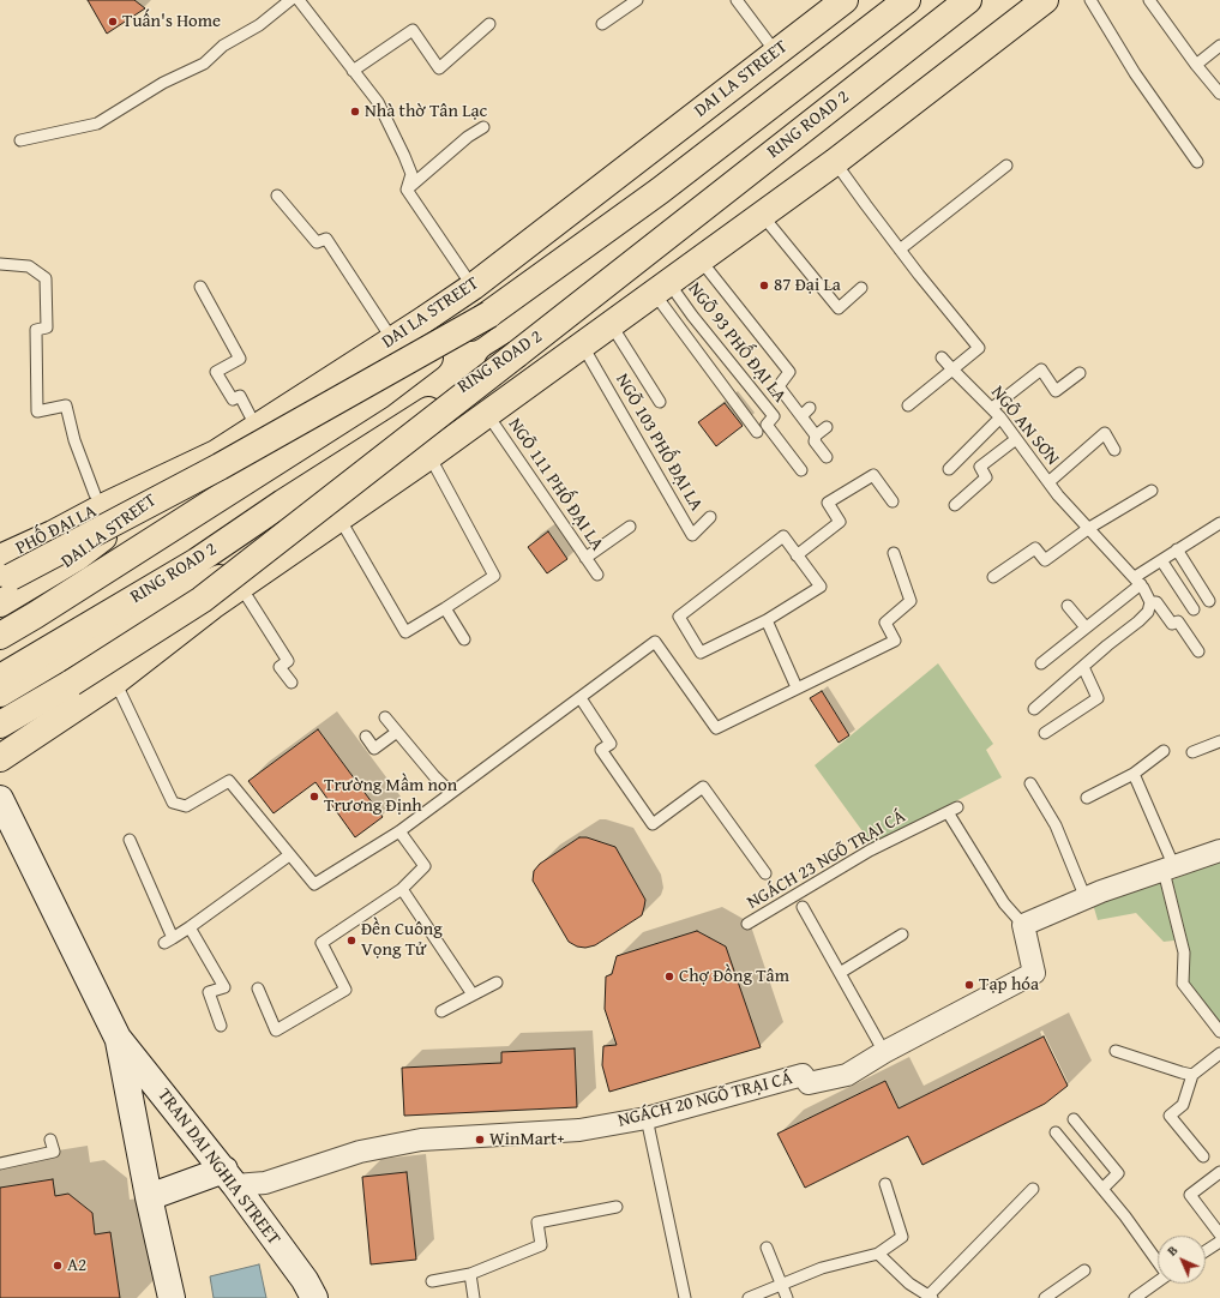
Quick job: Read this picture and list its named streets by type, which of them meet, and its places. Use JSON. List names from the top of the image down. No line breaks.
{"streets":{"main road":["DAI LA STREET","RING ROAD 2","PHỐ ĐẠI LA"],"street":["NGÁCH 20 NGÕ TRẠI CÁ","TRAN DAI NGHIA STREET"],"lane":["NGÕ 93 PHỐ ĐẠI LA","NGÕ AN SƠN","NGÕ 103 PHỐ ĐẠI LA","NGÕ 111 PHỐ ĐẠI LA","NGÁCH 23 NGÕ TRẠI CÁ"]},"crossings":[["DAI LA STREET","PHỐ ĐẠI LA"],["NGÁCH 23 NGÕ TRẠI CÁ","NGÁCH 20 NGÕ TRẠI CÁ"],["NGÁCH 20 NGÕ TRẠI CÁ","TRAN DAI NGHIA STREET"]],"places":["Tuấn's Home","Nhà thờ Tân Lạc","87 Đại La","Trường Mầm non Trương Định","Đền Cuông Vọng Tử","Chợ Đồng Tâm","Tạp hóa","WinMart+","A2"],"north":"top left"}
